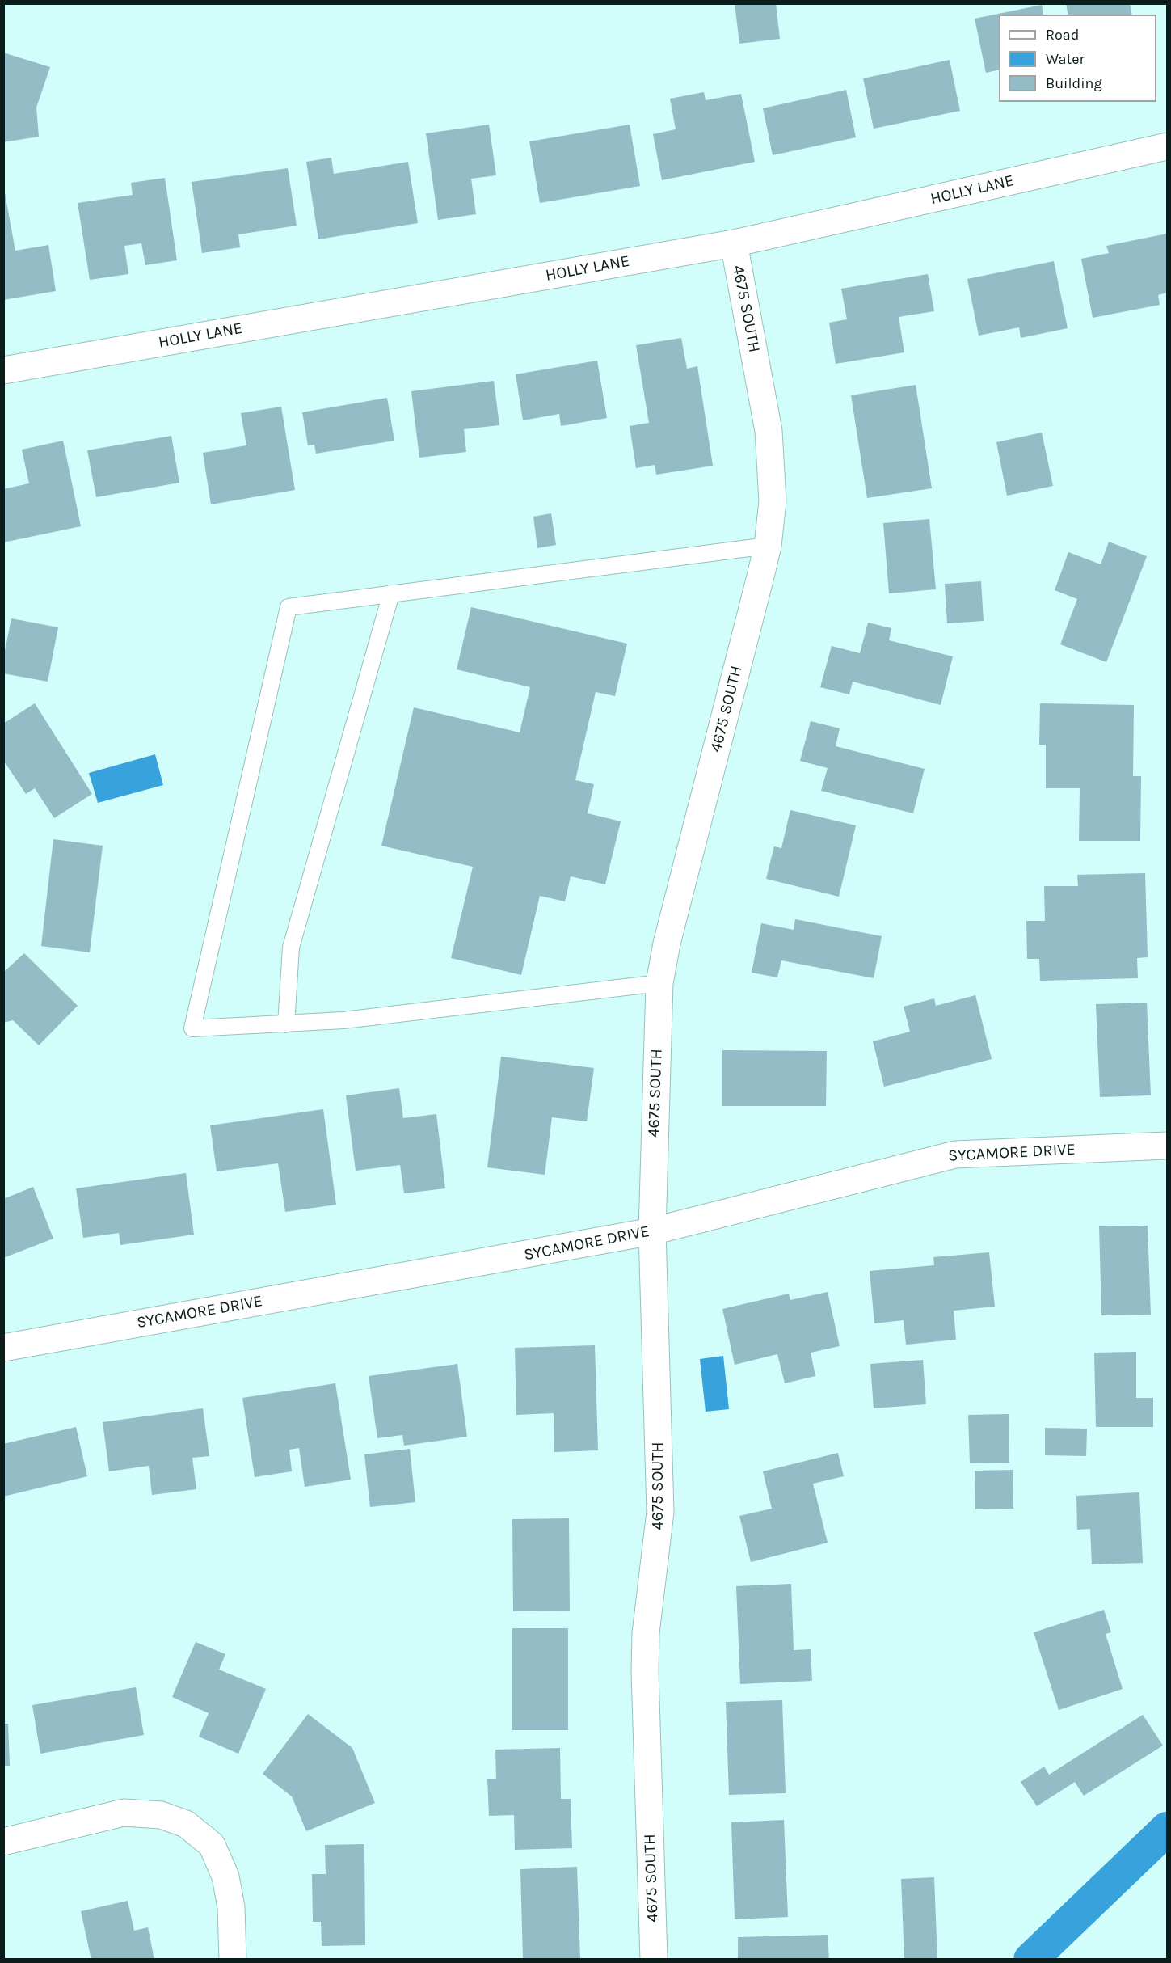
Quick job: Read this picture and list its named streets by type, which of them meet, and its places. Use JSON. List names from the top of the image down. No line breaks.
{"streets":{"street":["HOLLY LANE","4675 SOUTH","SYCAMORE DRIVE"]},"crossings":[["HOLLY LANE","4675 SOUTH"],["4675 SOUTH","SYCAMORE DRIVE"]],"legend":["Road","Water","Building"]}
